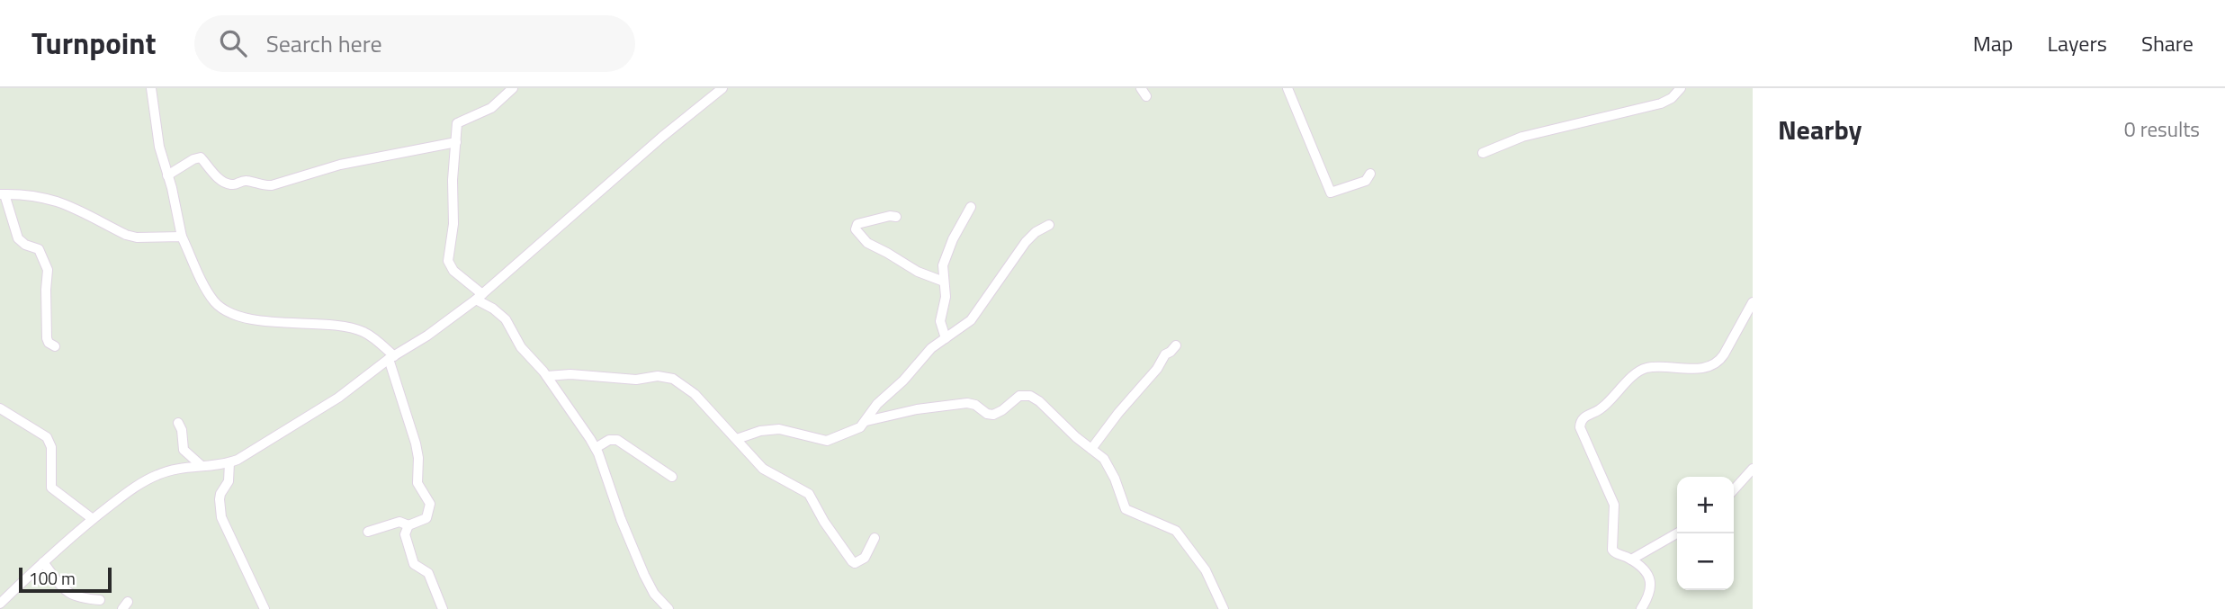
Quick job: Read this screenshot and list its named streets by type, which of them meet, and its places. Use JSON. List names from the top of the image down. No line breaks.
{"scale_bar":"100 m","page":{"header":"Turnpoint","search":"Search here","nav":["Map","Layers","Share"],"heading":["Nearby","0 results"],"map_buttons":["+","−"],"scale":"100 m"}}
